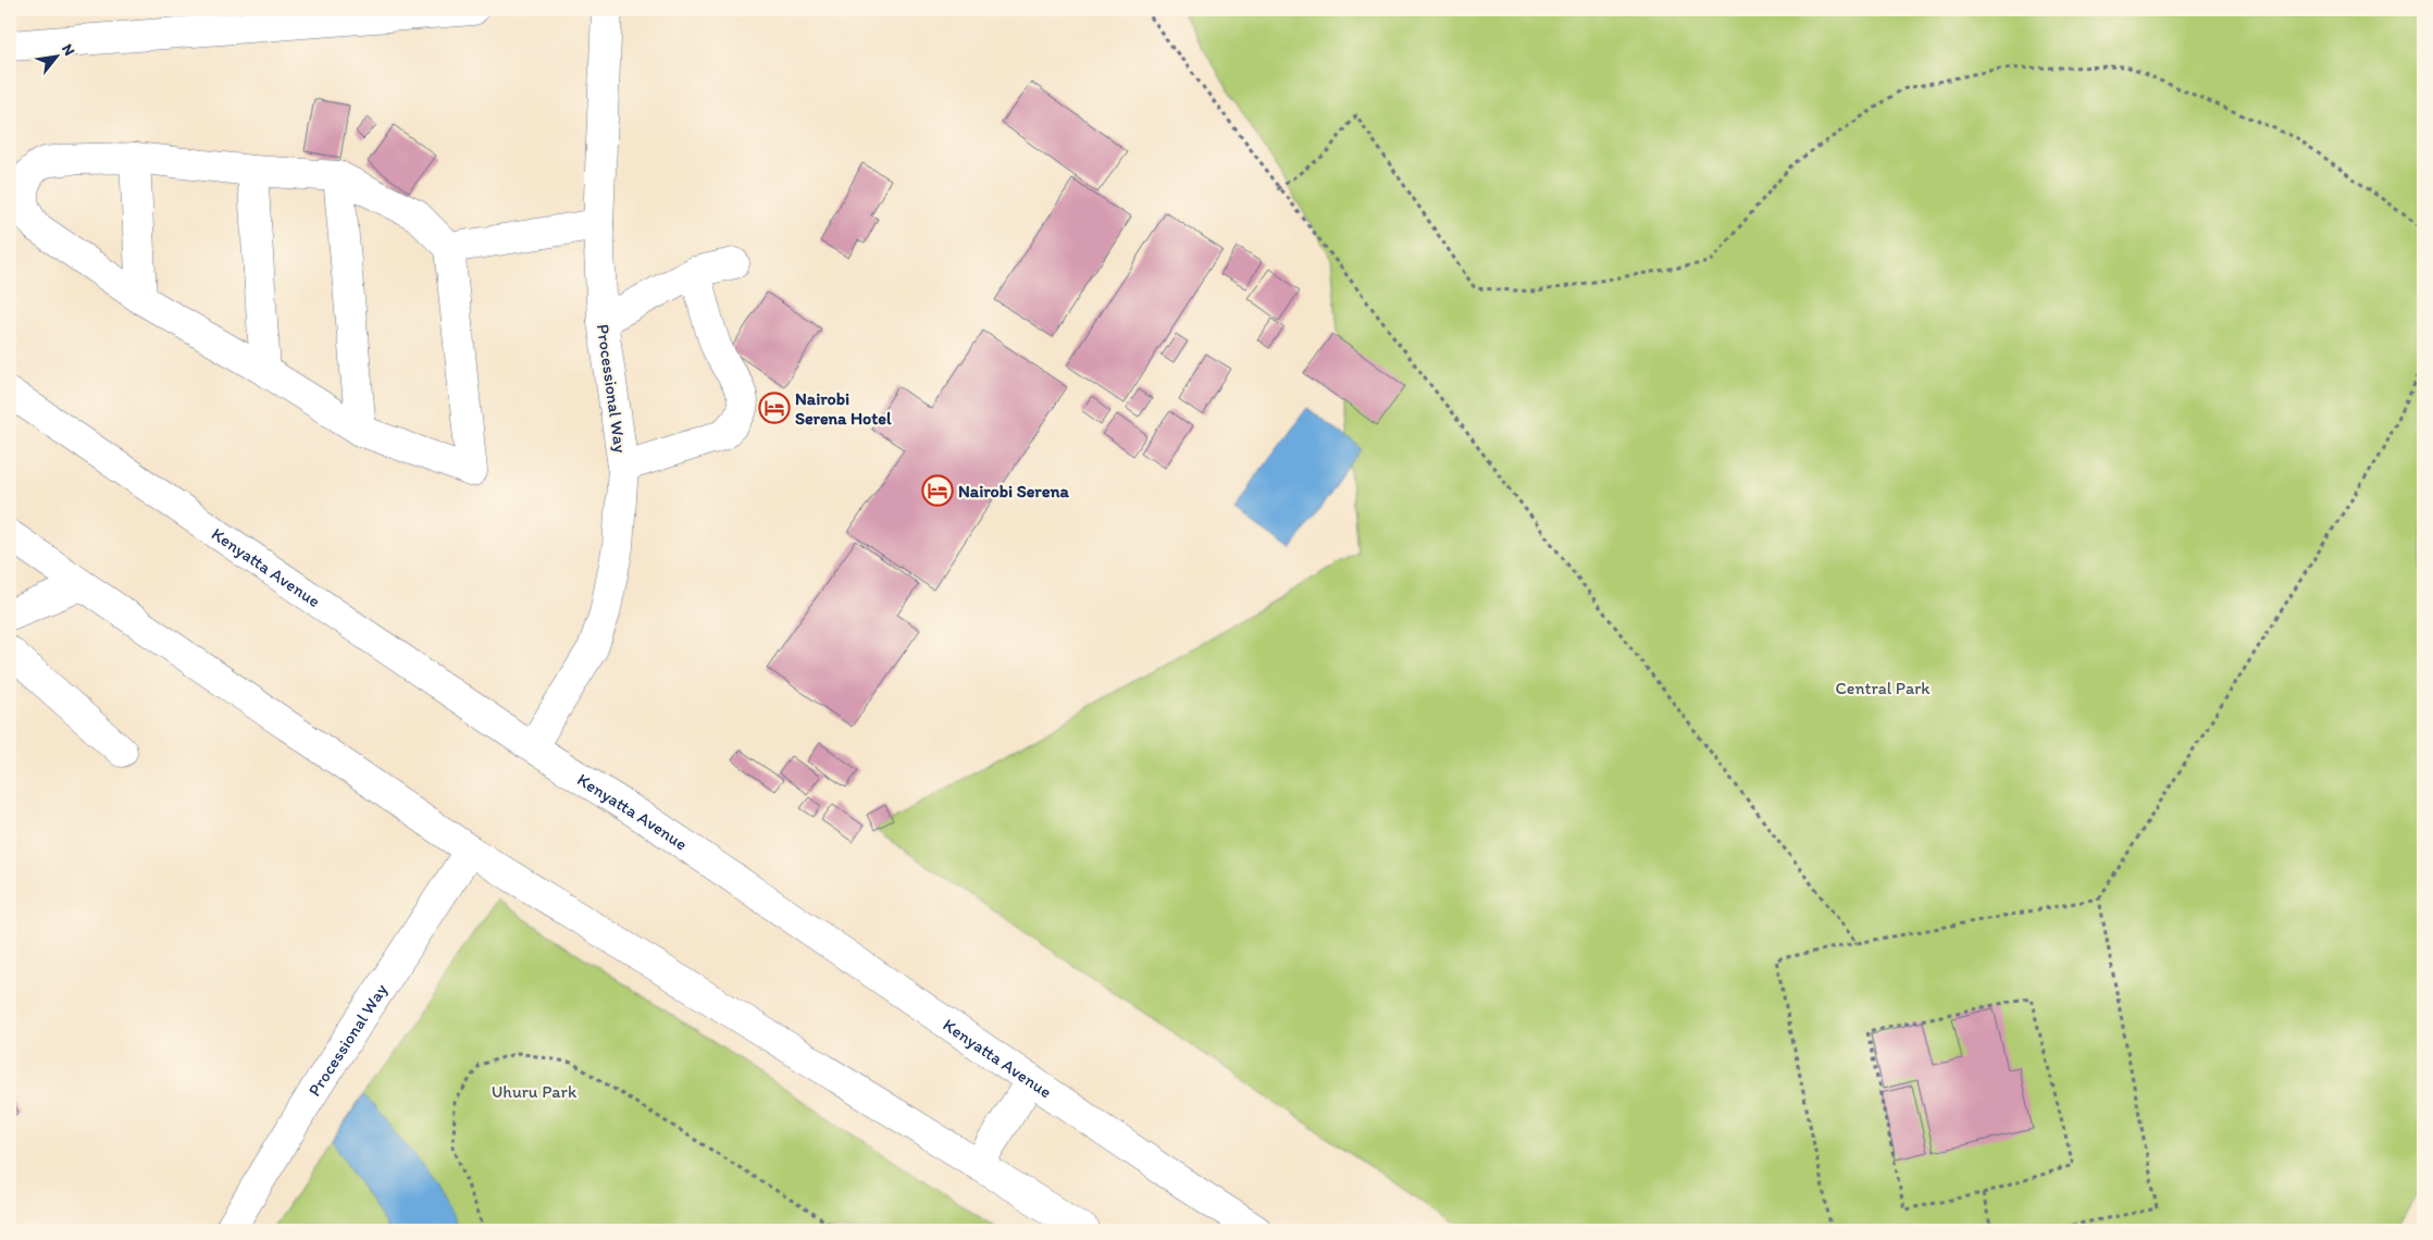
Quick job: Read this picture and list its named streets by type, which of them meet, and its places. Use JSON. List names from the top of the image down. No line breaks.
{"streets":{"main road":["Processional Way","Kenyatta Avenue"]},"crossings":[["Processional Way","Kenyatta Avenue"]],"parks":["Central Park","Uhuru Park"],"places":{"hotel":["Nairobi Serena Hotel","Nairobi Serena"]},"north":"top right"}
